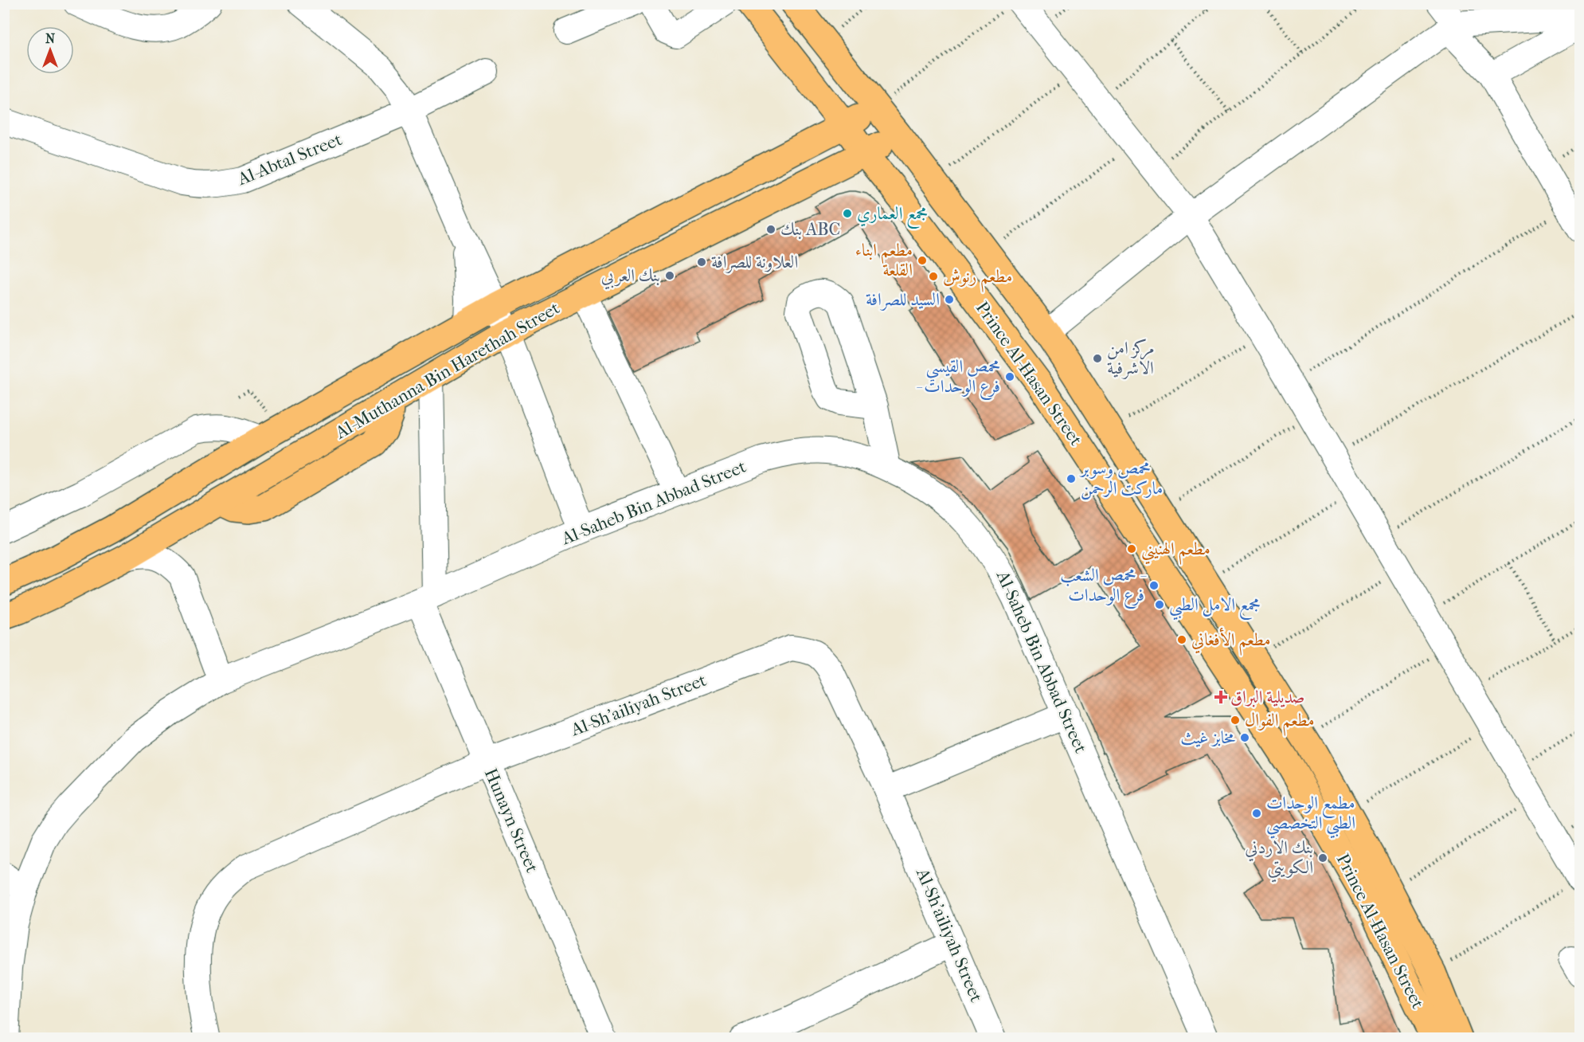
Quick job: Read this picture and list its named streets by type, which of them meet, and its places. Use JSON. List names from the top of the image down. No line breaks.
{"streets":{"highway":["Al-Muthanna Bin Harethah Street","Prince Al-Hasan Street"],"street":["Al-Abtal Street","Al-Saheb Bin Abbad Street","Al-Sh'ailiyah Street","Hunayn Street"]},"crossings":[["Al-Muthanna Bin Harethah Street","Prince Al-Hasan Street"],["Al-Saheb Bin Abbad Street","Hunayn Street"],["Al-Sh'ailiyah Street","Hunayn Street"]],"places":{"other":["مجمع العماري","بنك ABC","مطعم ابناء القلعة","العلاونة للصرافة","بنك العربي","مطعم رنوش","السيد للصرافة","مركز امن الاشرفية","محمص القيسي - فرع الوحدات","محمص وسوبر ماركت الرحمن","مطعم الهنيني","محمص الشعب - فرع الوحدات","مجمع الامل الطبي","مطعم الأفغاني","مطعم الفوال","مخابز غيث","مطمع الوحدات الطبي التخصصي","بنك الأردني الكويتي"],"health":["صديلية البراق"]},"north":"top"}
